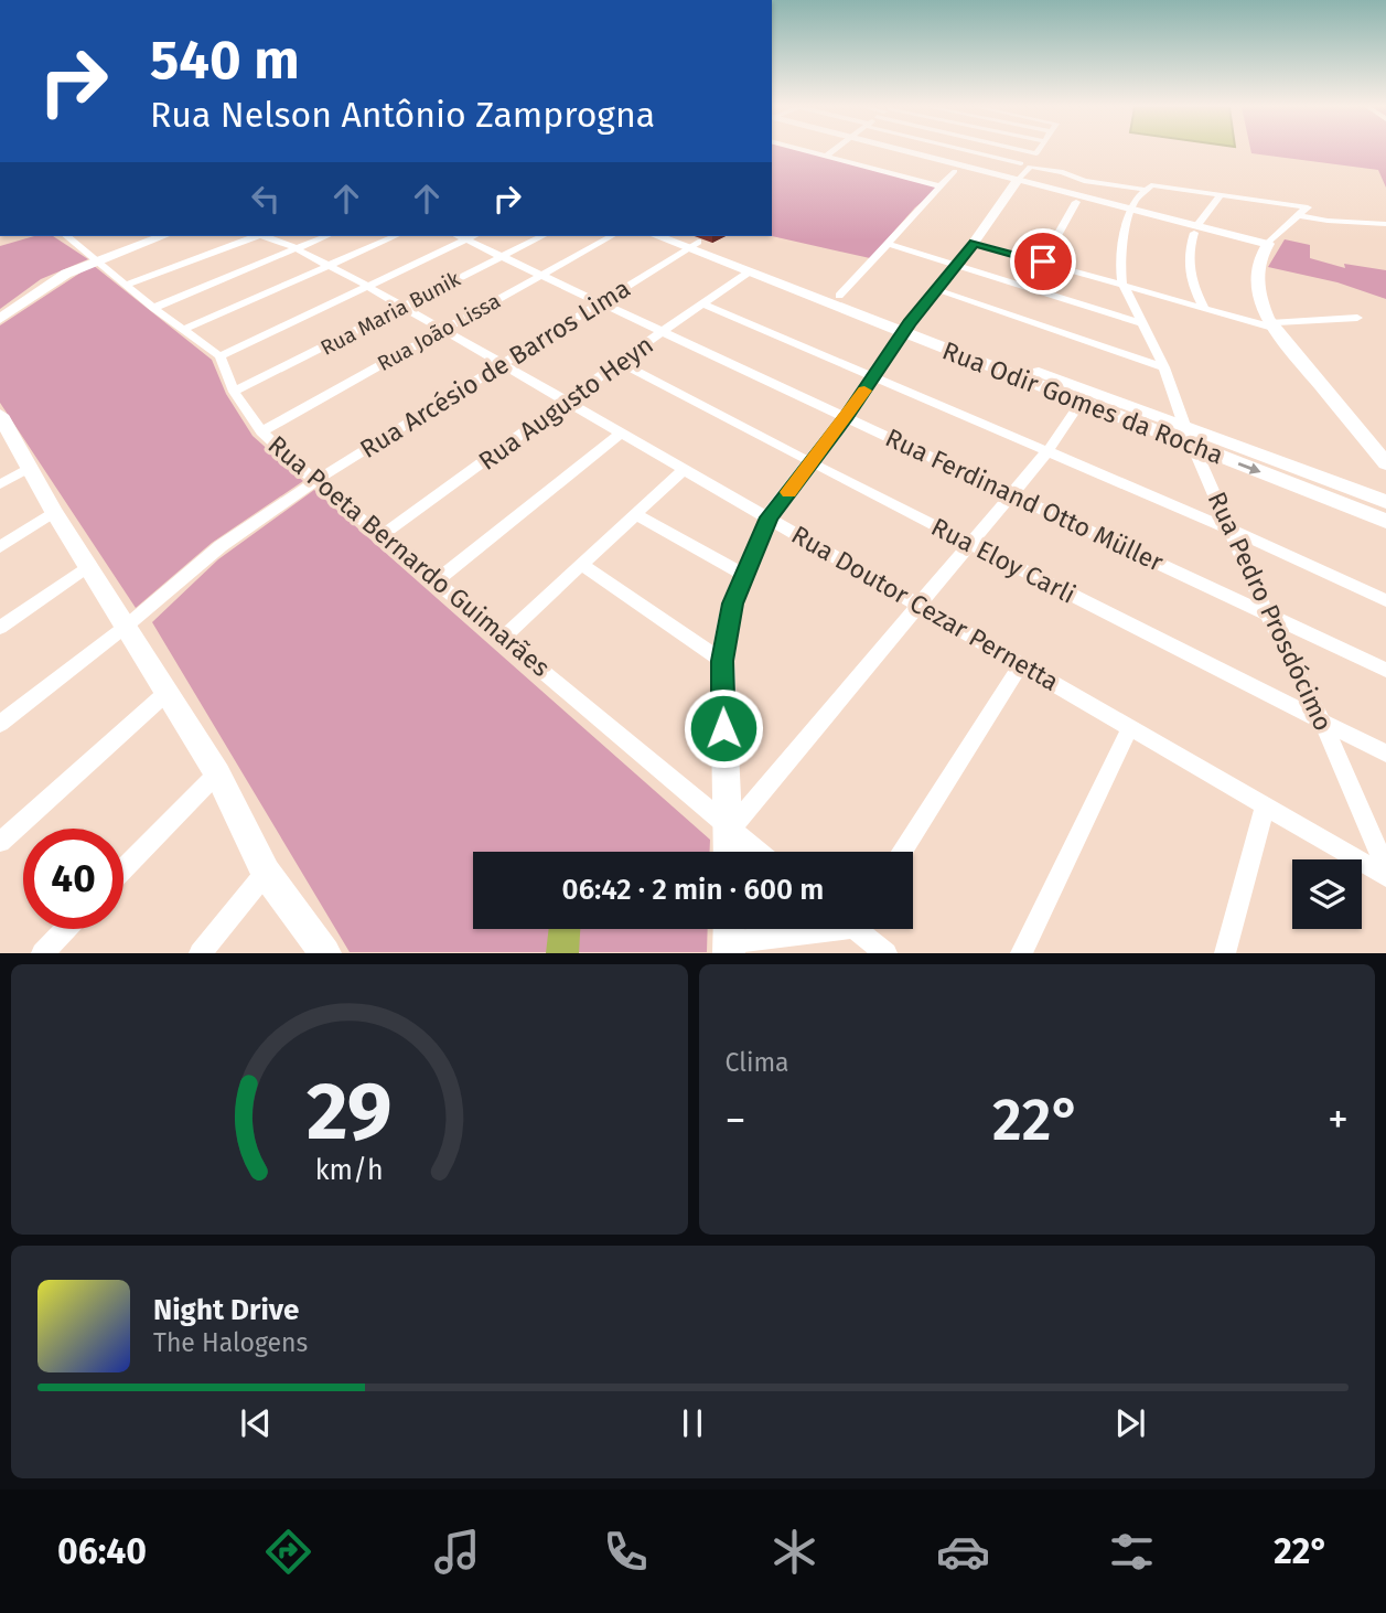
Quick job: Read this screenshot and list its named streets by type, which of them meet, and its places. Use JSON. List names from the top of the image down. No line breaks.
{"streets":{"street":["Rua Maria Bunik","Rua João Lissa","Rua Arcésio de Barros Lima","Rua Augusto Heyn","Rua Odir Gomes da Rocha","Rua Ferdinand Otto Müller","Rua Poeta Bernardo Guimarães","Rua Eloy Carli","Rua Doutor Cezar Pernetta","Rua Pedro Prosdócimo"]},"crossings":[["Rua Maria Bunik","Rua Ferdinand Otto Müller"],["Rua Maria Bunik","Rua Poeta Bernardo Guimarães"],["Rua Maria Bunik","Rua Doutor Cezar Pernetta"],["Rua João Lissa","Rua Ferdinand Otto Müller"],["Rua João Lissa","Rua Poeta Bernardo Guimarães"],["Rua João Lissa","Rua Doutor Cezar Pernetta"],["Rua Arcésio de Barros Lima","Rua Odir Gomes da Rocha"],["Rua Arcésio de Barros Lima","Rua Ferdinand Otto Müller"],["Rua Arcésio de Barros Lima","Rua Poeta Bernardo Guimarães"],["Rua Arcésio de Barros Lima","Rua Doutor Cezar Pernetta"],["Rua Augusto Heyn","Rua Odir Gomes da Rocha"],["Rua Augusto Heyn","Rua Ferdinand Otto Müller"],["Rua Augusto Heyn","Rua Poeta Bernardo Guimarães"],["Rua Augusto Heyn","Rua Eloy Carli"],["Rua Augusto Heyn","Rua Doutor Cezar Pernetta"],["Rua Odir Gomes da Rocha","Rua Pedro Prosdócimo"],["Rua Ferdinand Otto Müller","Rua Pedro Prosdócimo"],["Rua Eloy Carli","Rua Pedro Prosdócimo"]],"page":{"turn":["540 m","Rua Nelson Antônio Zamprogna"],"limit":"40","trip":"06:42 · 2 min · 600 m","tile":"Clima","heat":["−","22°","+"],"song":["Night Drive","The Halogens"],"tabs":["06:40","22°"],"gauge":["29","km/h"]}}
